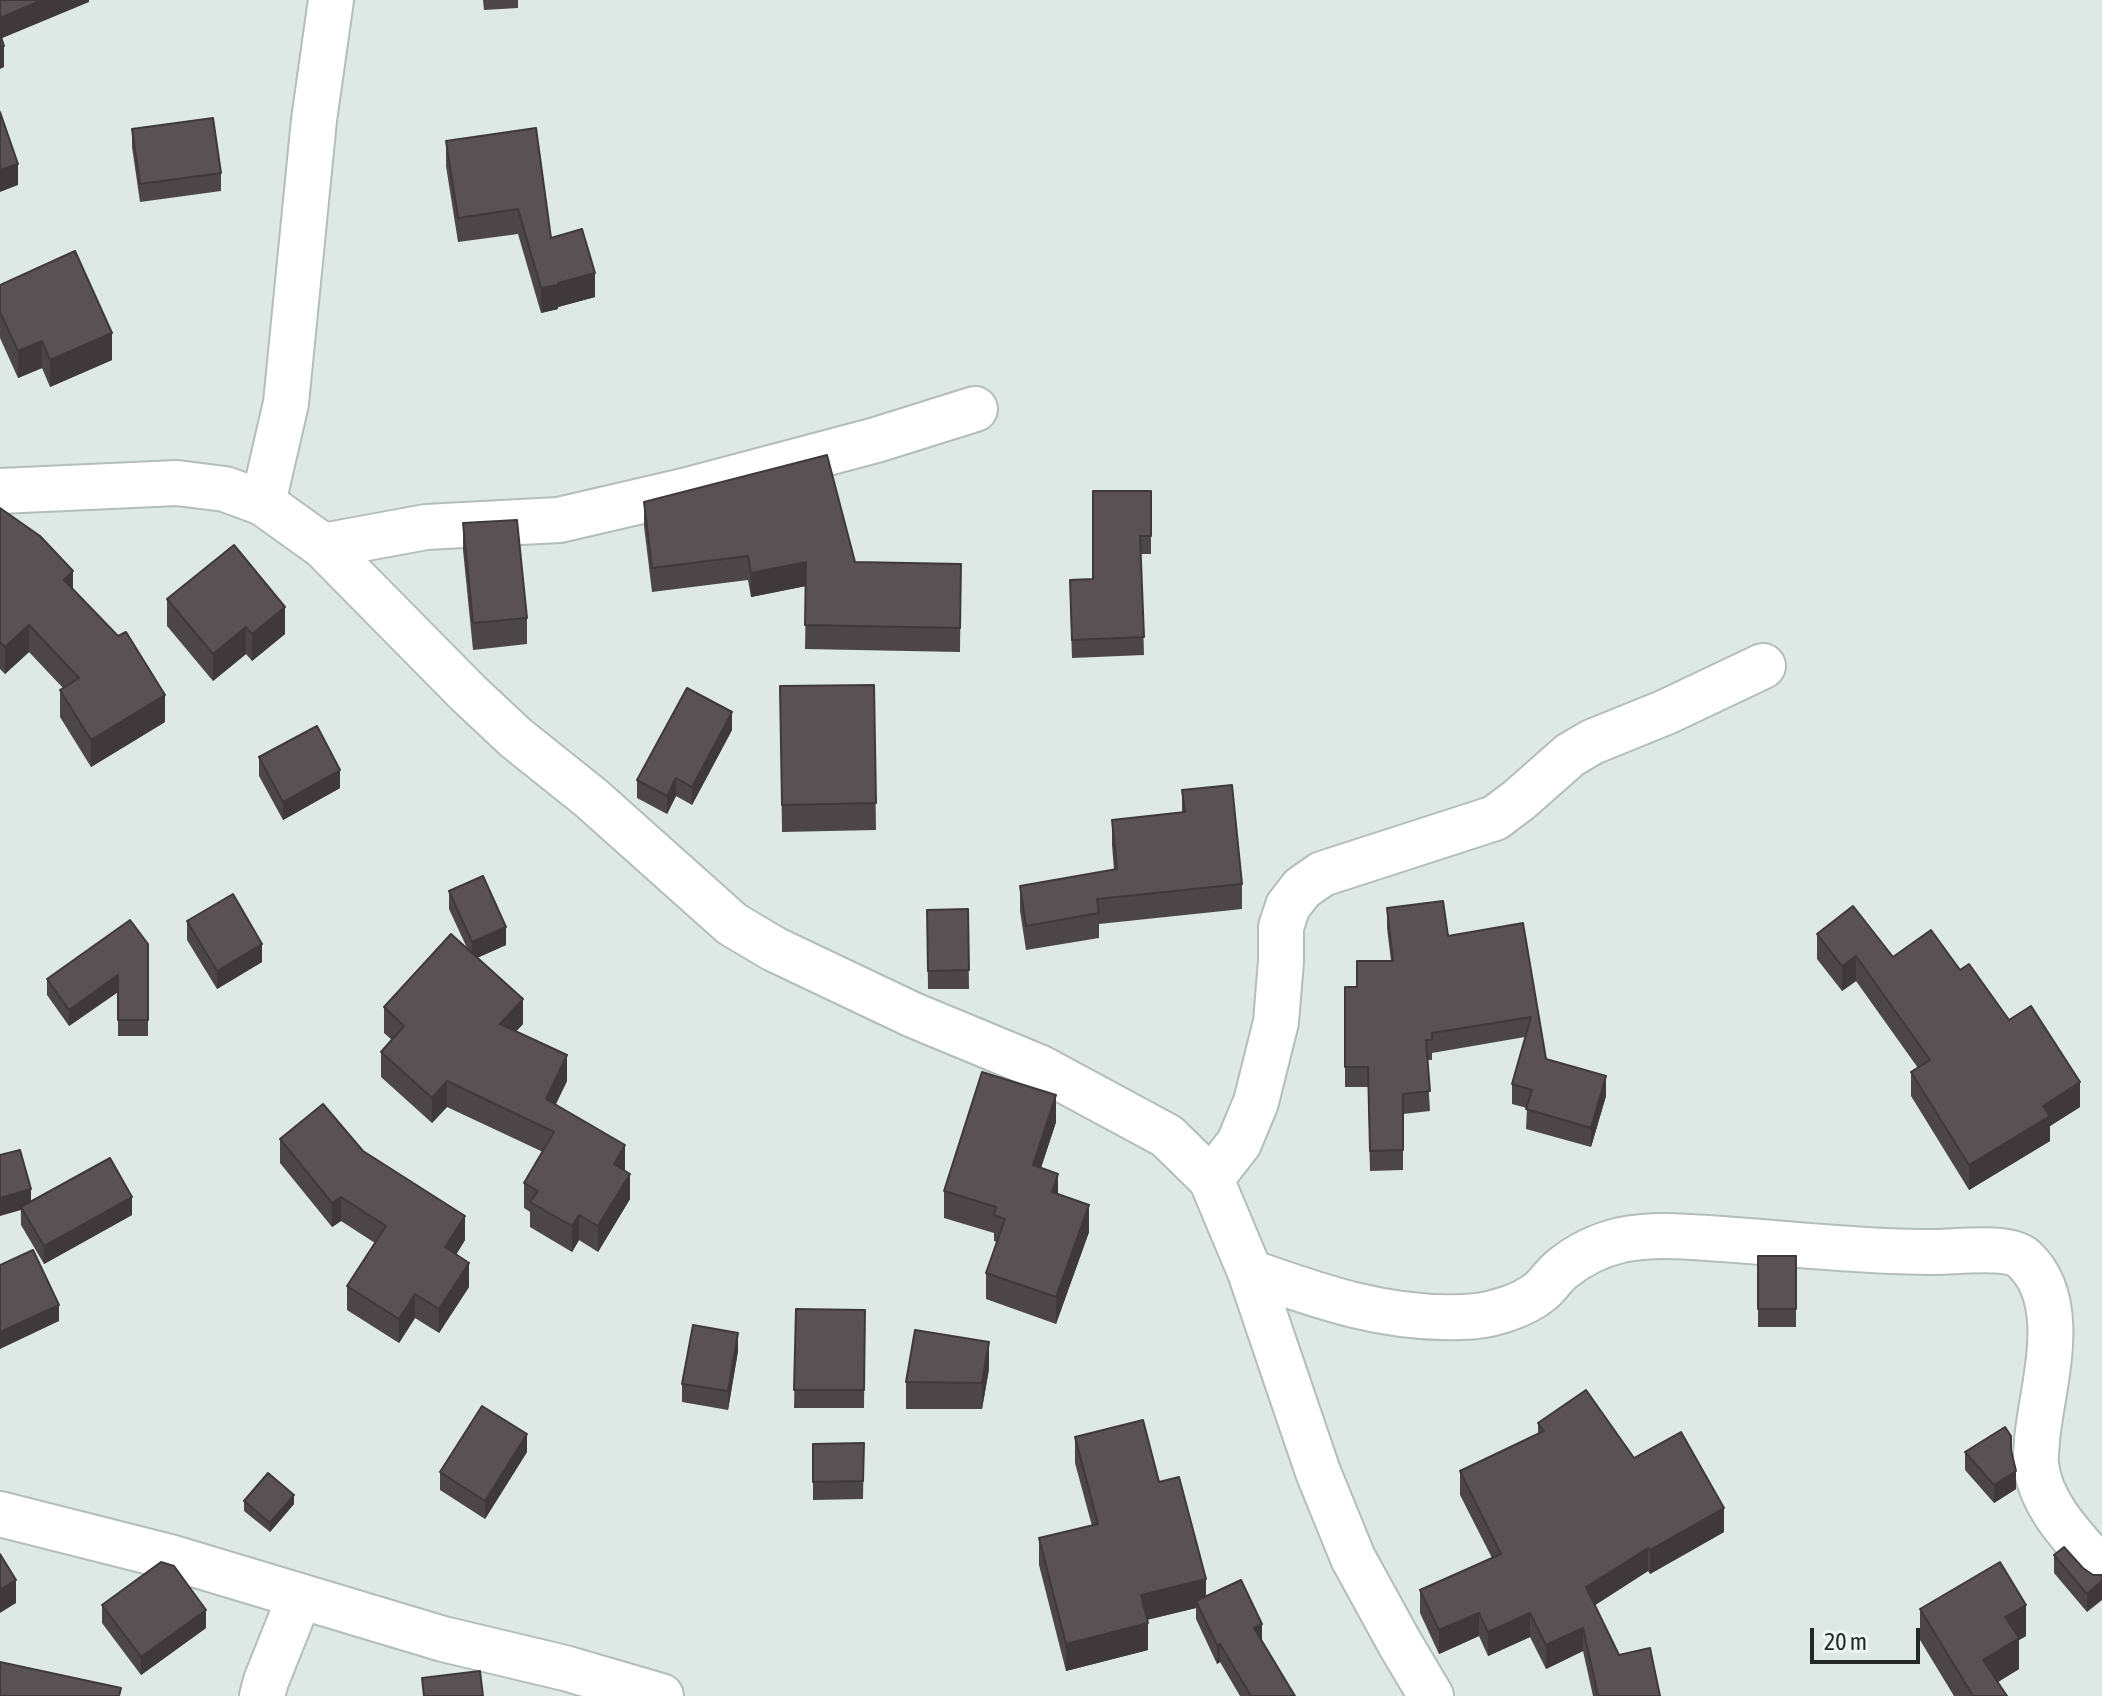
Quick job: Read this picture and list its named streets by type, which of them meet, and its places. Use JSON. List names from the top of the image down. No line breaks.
{"scale_bar":"20 m"}
